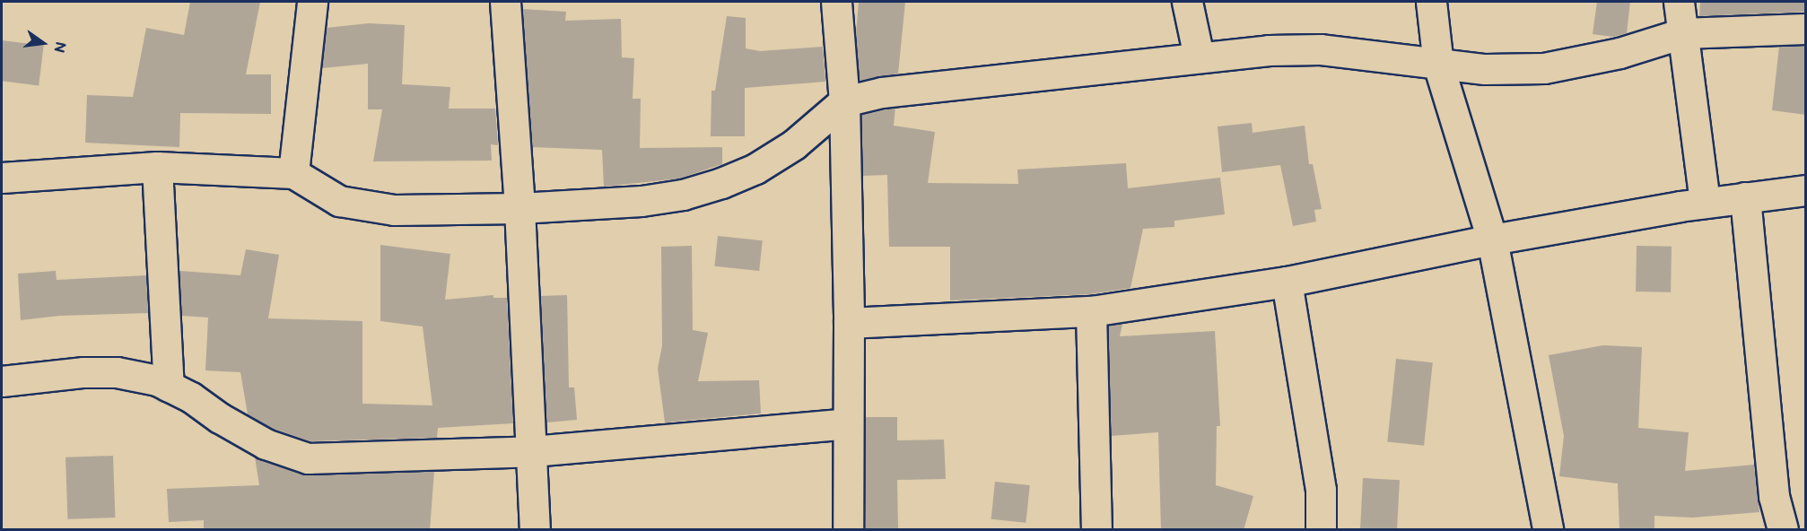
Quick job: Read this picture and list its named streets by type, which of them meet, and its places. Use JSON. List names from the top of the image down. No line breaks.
{"north":"right"}
